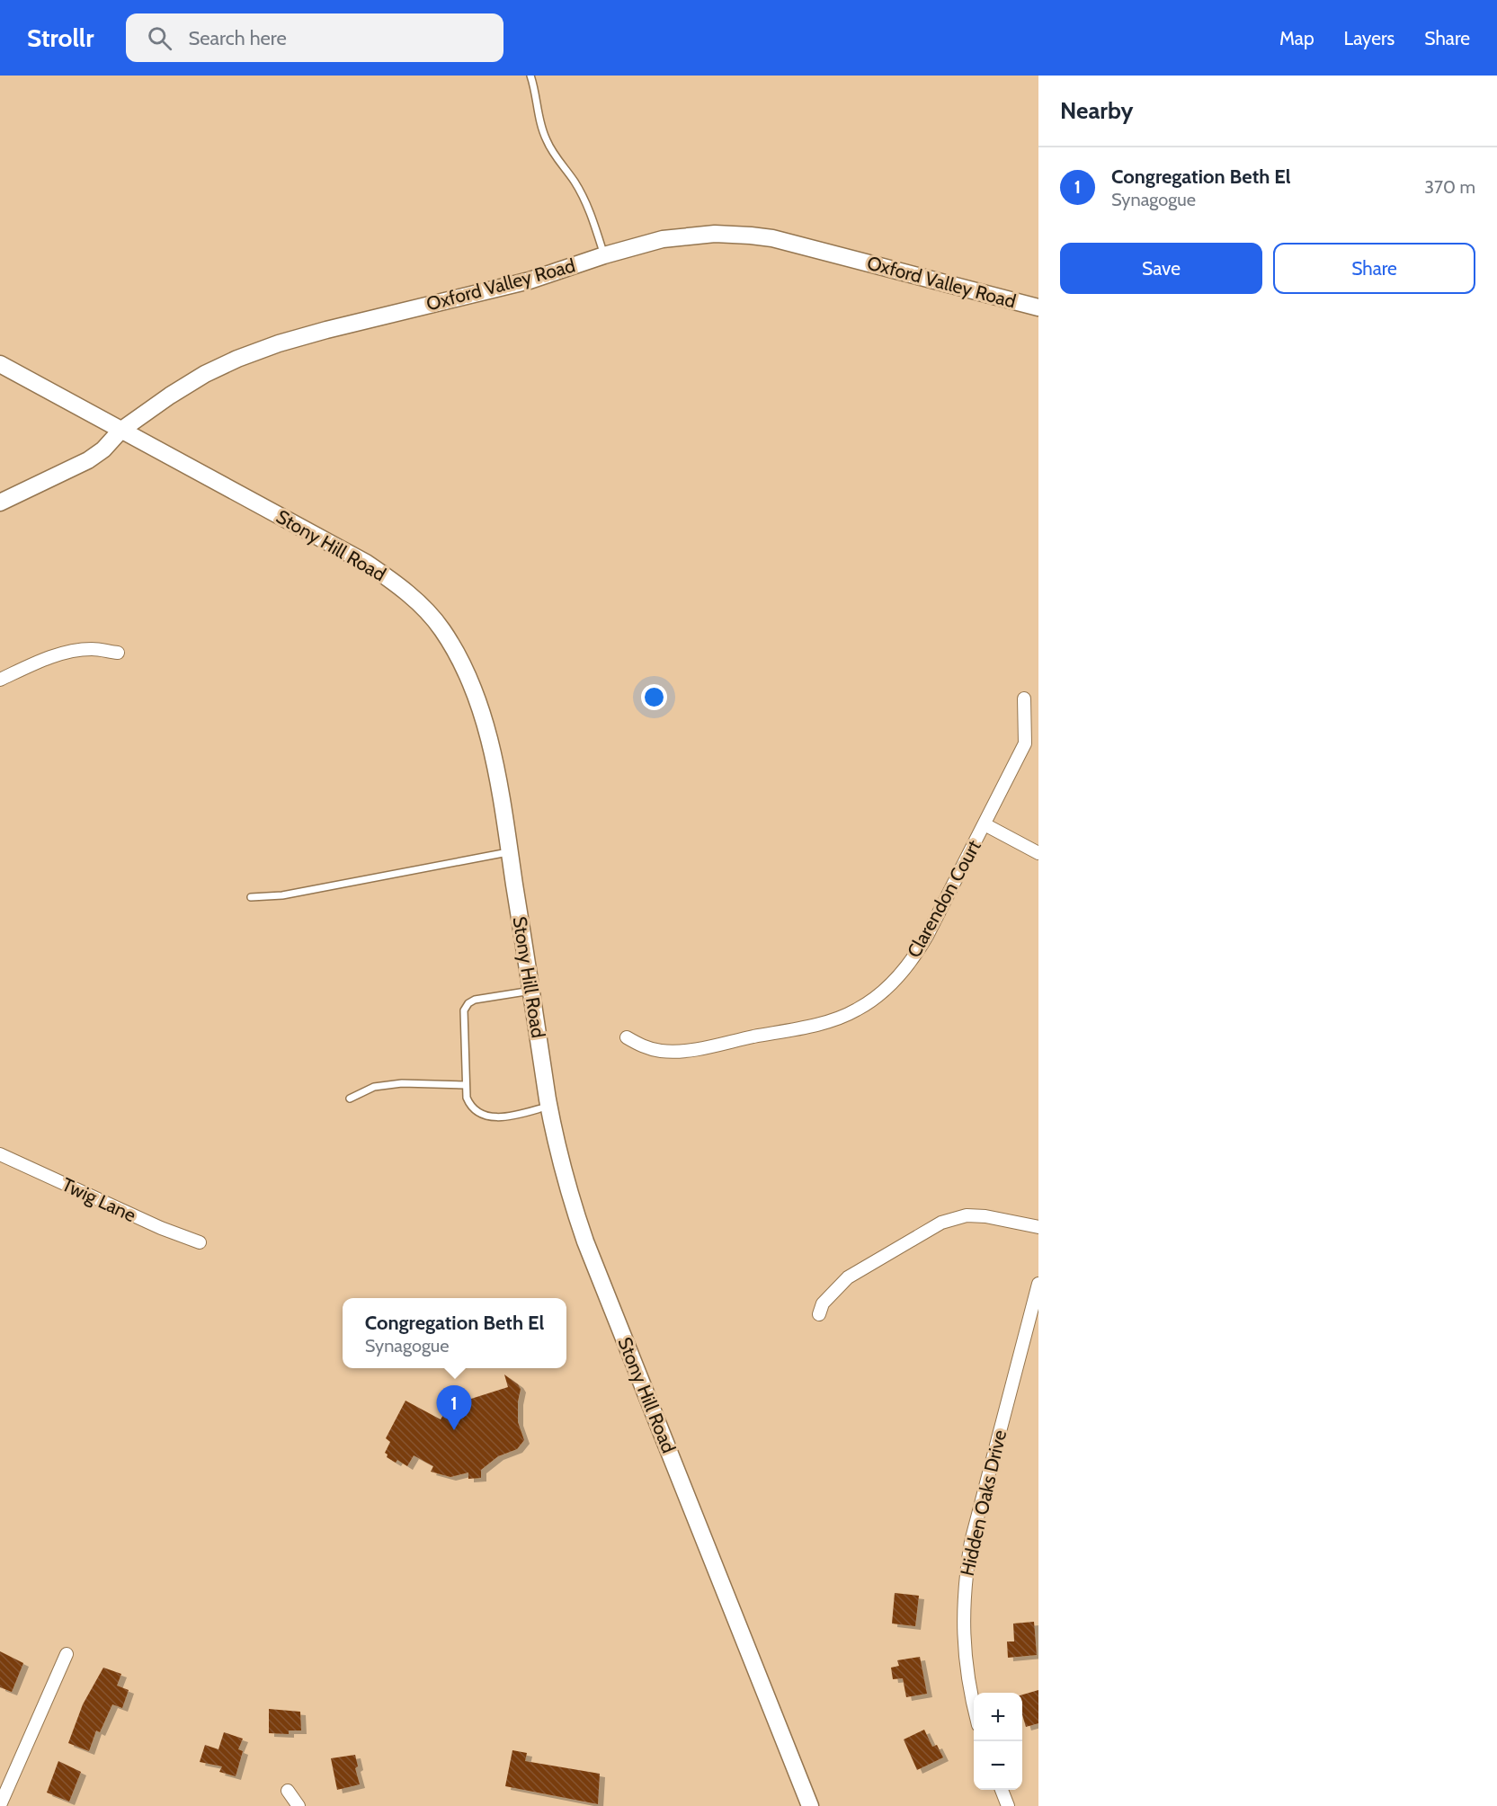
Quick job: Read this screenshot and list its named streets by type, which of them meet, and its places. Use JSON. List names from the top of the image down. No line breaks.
{"streets":{"street":["Oxford Valley Road","Stony Hill Road","Clarendon Court","Twig Lane","Hidden Oaks Drive"]},"crossings":[["Oxford Valley Road","Stony Hill Road"]],"page":{"header":"Strollr","search":"Search here","nav":["Map","Layers","Share"],"heading":"Nearby","list":[{"mark":"1","name":"Congregation Beth El","note":"Synagogue","value":"370 m"}],"buttons":["Save","Share"],"popup":["Congregation Beth El","Synagogue"],"pins":"1","map_buttons":["+","−"]}}
